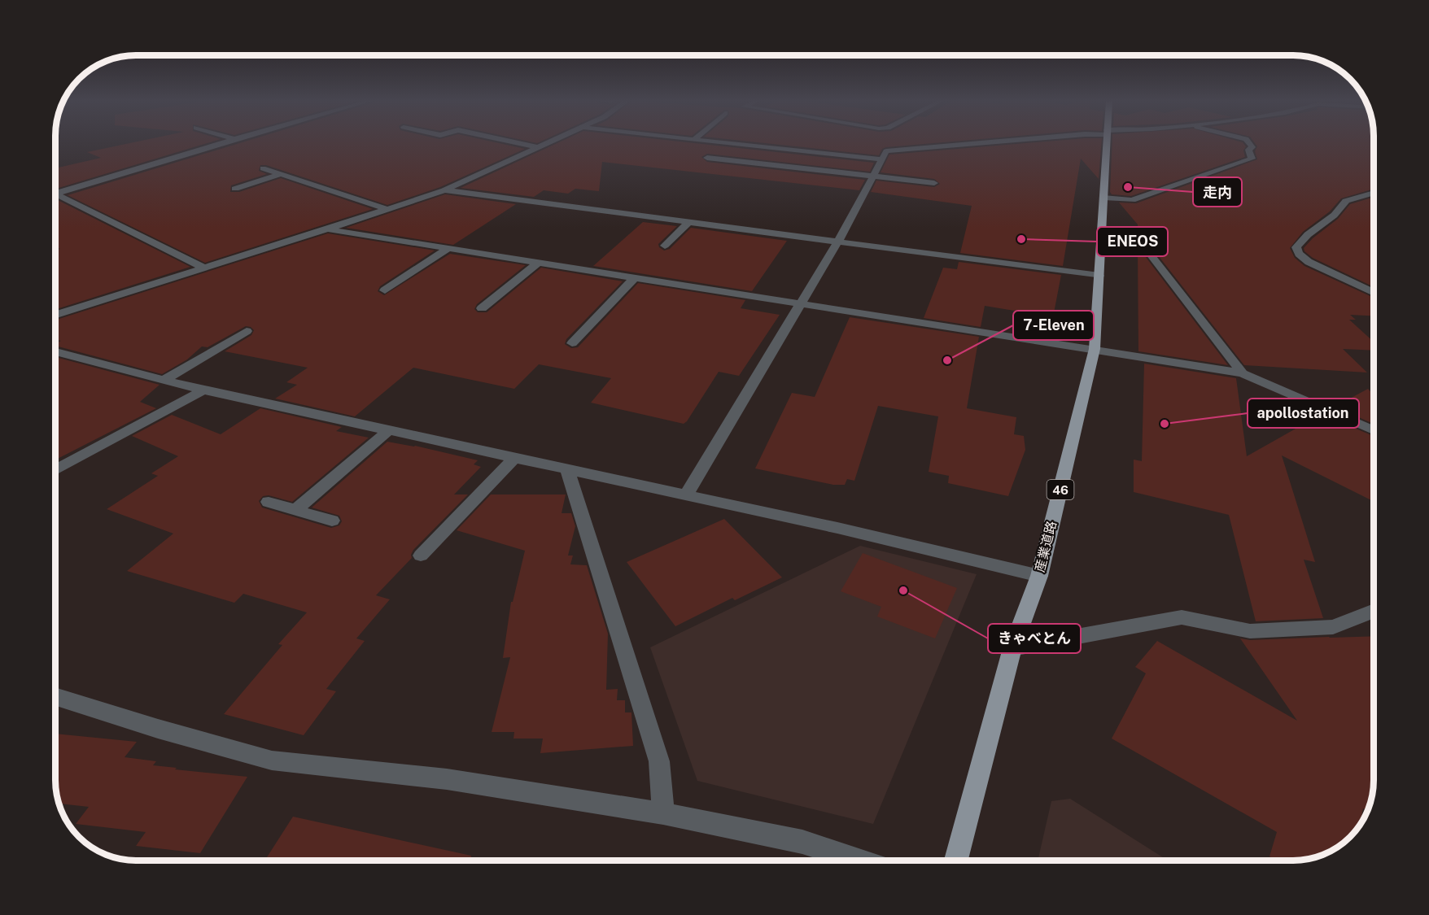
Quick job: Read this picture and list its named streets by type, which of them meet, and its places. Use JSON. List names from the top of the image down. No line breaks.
{"streets":{"main road":["46","産業道路"]},"places":["走内","ENEOS","7-Eleven","apollostation","きゃべとん"]}
